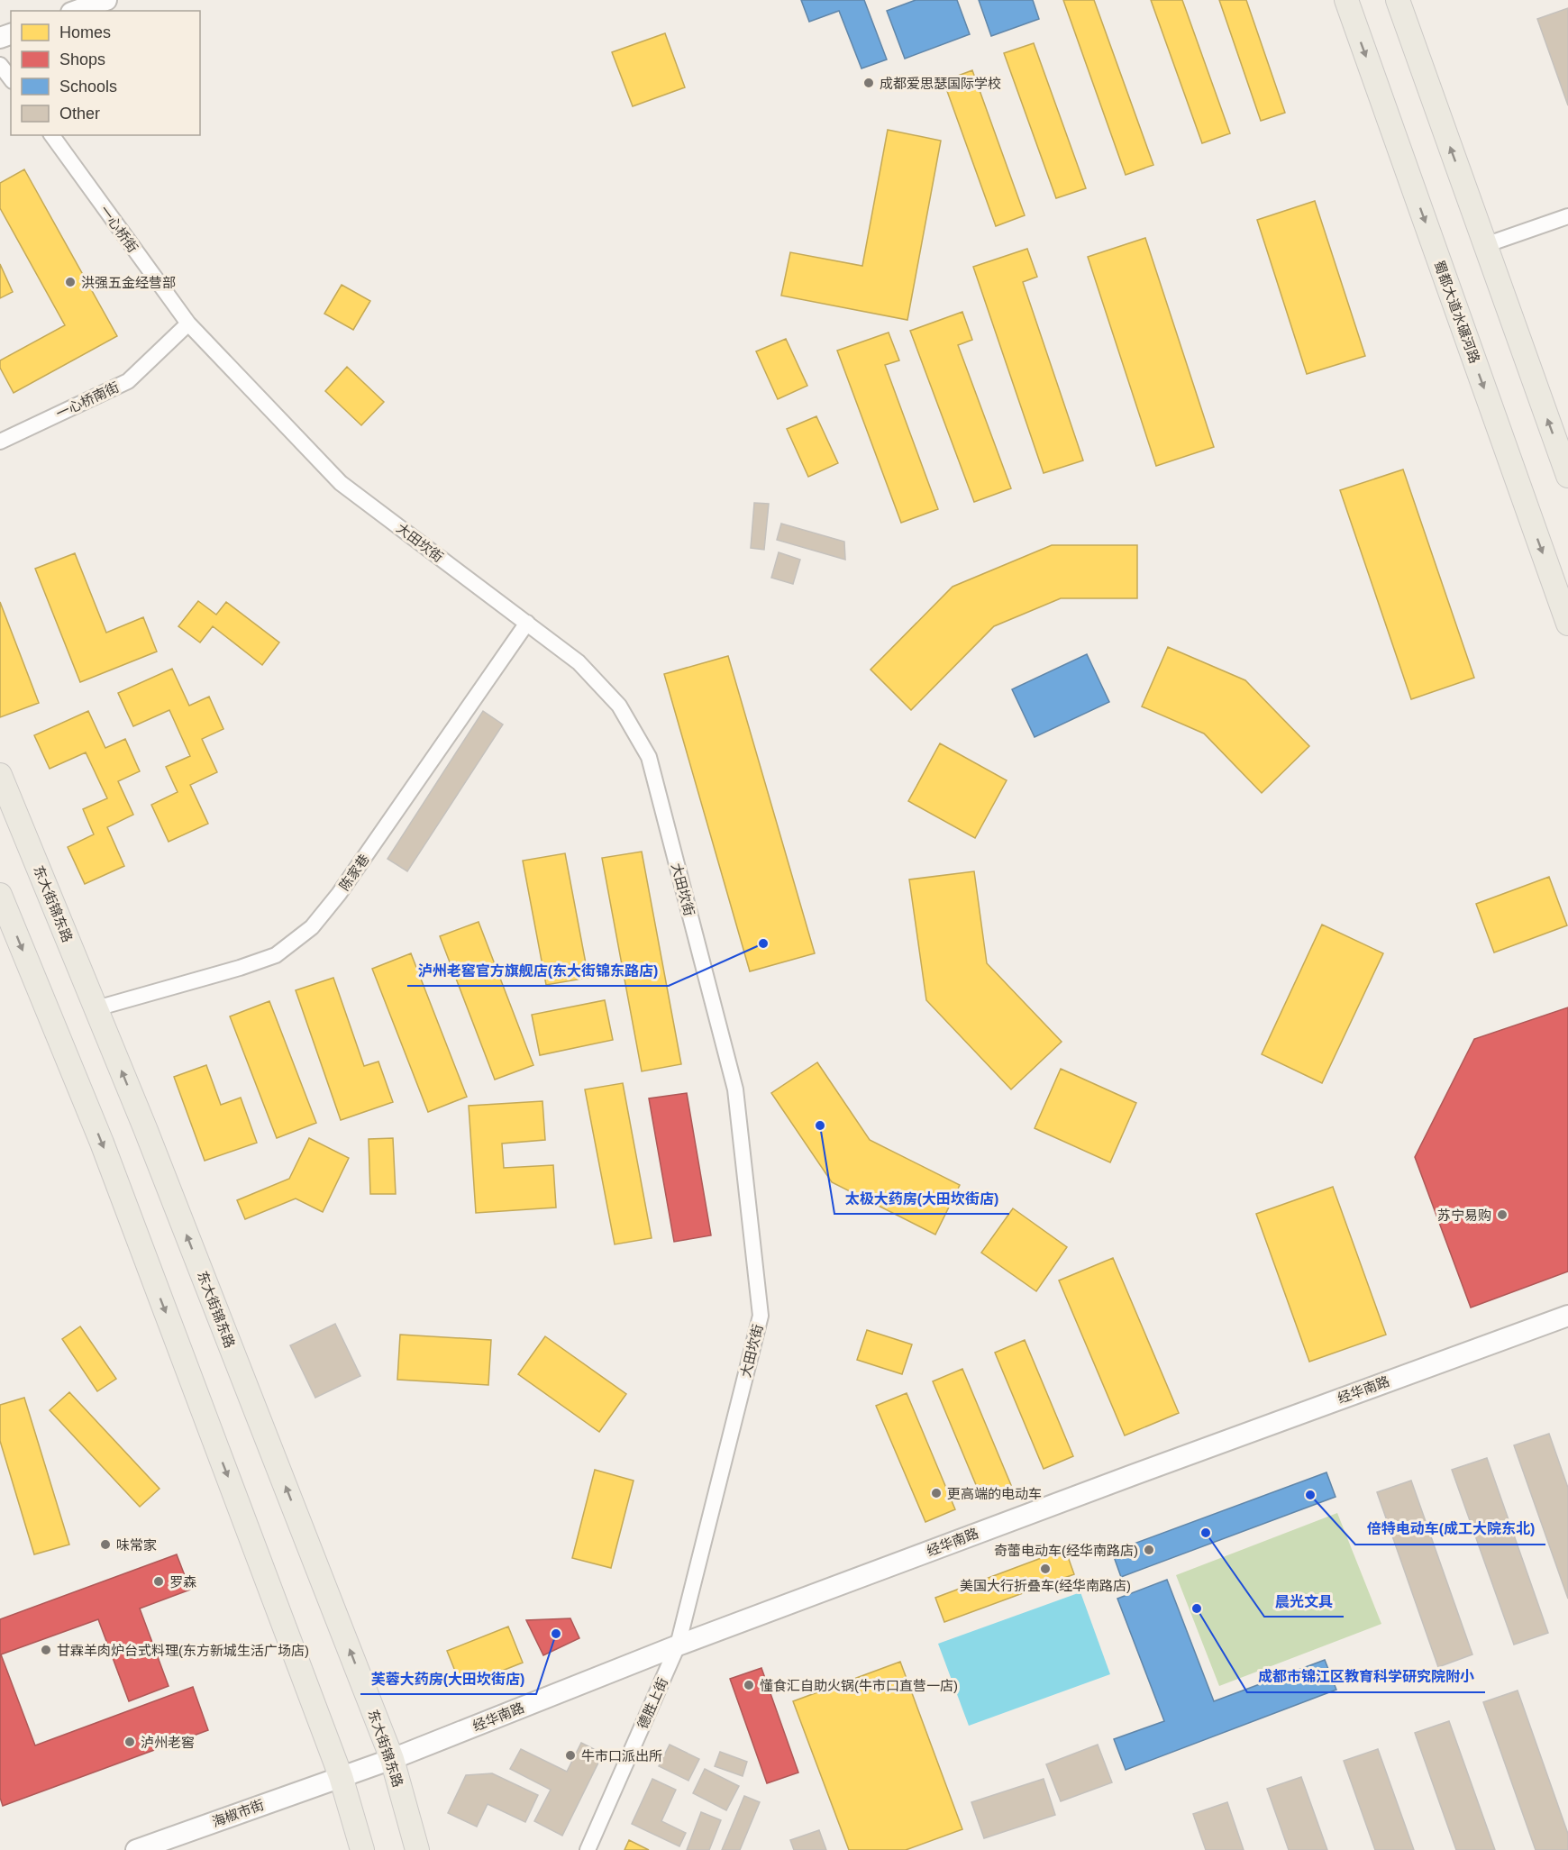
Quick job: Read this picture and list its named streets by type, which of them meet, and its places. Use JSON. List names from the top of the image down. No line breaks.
{"streets":{"main road":["蜀都大道水碾河路","东大街锦东路"],"street":["一心桥街","一心桥南街","大田坎街","陈家巷","经华南路","德胜上街","海椒市街"]},"crossings":[["一心桥街","一心桥南街"],["一心桥街","大田坎街"],["一心桥南街","大田坎街"],["大田坎街","陈家巷"],["大田坎街","经华南路"],["大田坎街","德胜上街"],["陈家巷","东大街锦东路"],["东大街锦东路","经华南路"],["经华南路","德胜上街"],["经华南路","海椒市街"]],"places":["成都爱思瑟国际学校","洪强五金经营部","泸州老窖官方旗舰店(东大街锦东路店)","太极大药房(大田坎街店)","苏宁易购","更高端的电动车","倍特电动车(成工大院东北)","晨光文具","味常家","奇蕾电动车(经华南路店)","美国大行折叠车(经华南路店)","罗森","成都市锦江区教育科学研究院附小","芙蓉大药房(大田坎街店)","甘霖羊肉炉台式料理(东方新城生活广场店)","懂食汇自助火锅(牛市口直营一店)","泸州老窖","牛市口派出所"],"legend":["Homes","Shops","Schools","Other"]}
